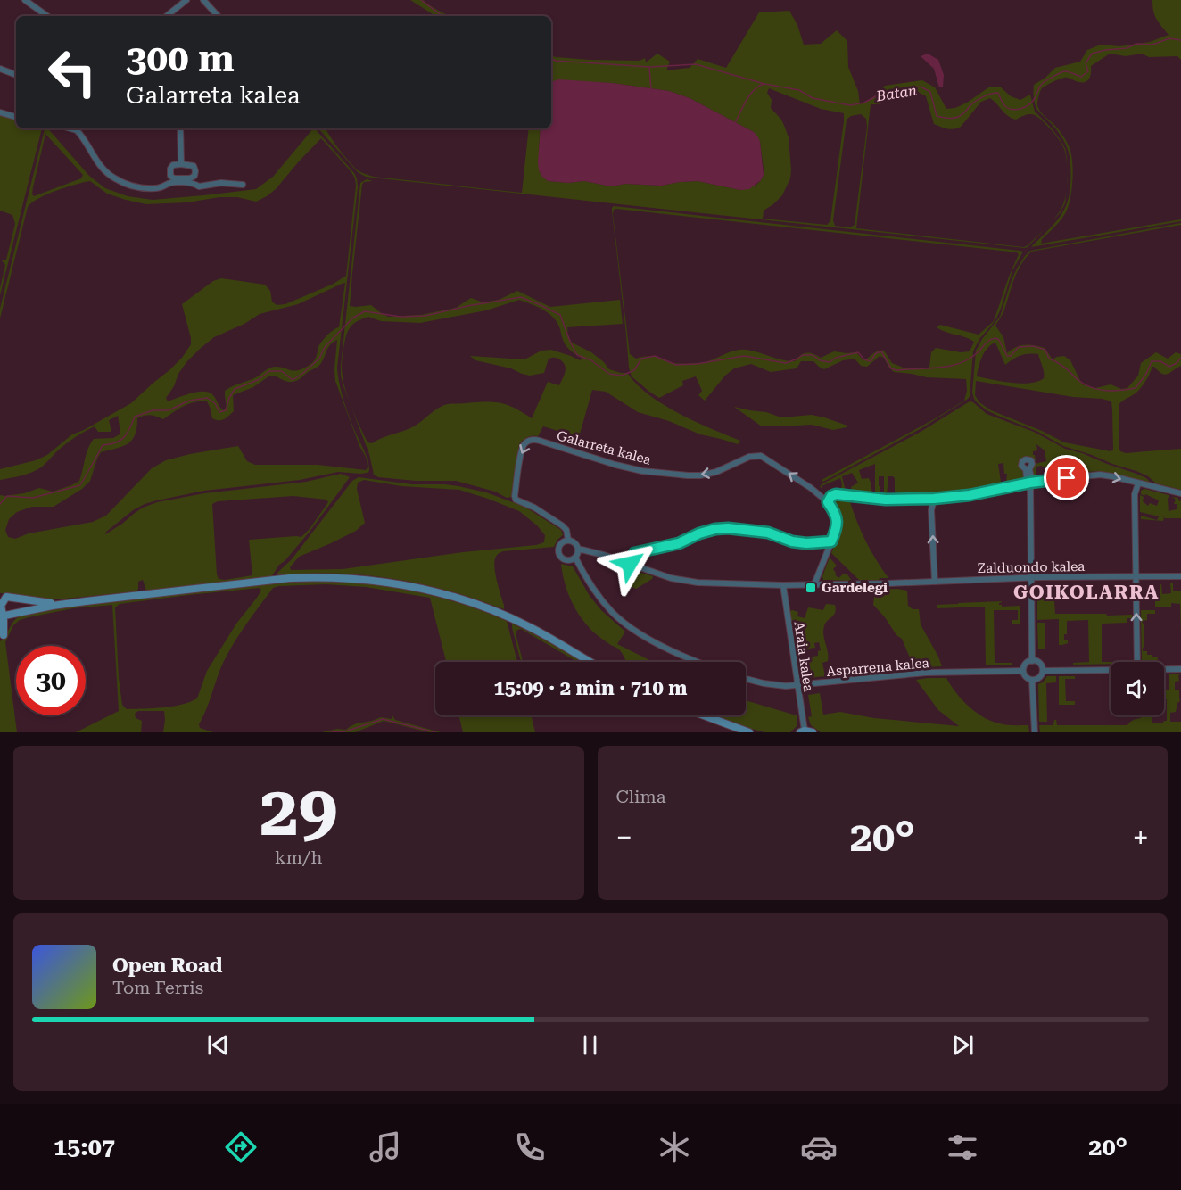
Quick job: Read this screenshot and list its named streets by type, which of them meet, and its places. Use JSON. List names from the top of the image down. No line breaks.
{"streets":{"street":["Galarreta kalea","Zalduondo kalea","Araia kalea","Asparrena kalea"]},"crossings":[["Galarreta kalea","Zalduondo kalea"],["Zalduondo kalea","Araia kalea"],["Araia kalea","Asparrena kalea"]],"districts":["GOIKOLARRA"],"water":["Batan"],"places":{"transit":["Gardelegi"]},"page":{"turn":["300 m","Galarreta kalea"],"limit":"30","trip":"15:09 · 2 min · 710 m","tile":[["29","km/h"],"Clima"],"heat":["−","20°","+"],"song":["Open Road","Tom Ferris"],"tabs":["15:07","20°"]}}
